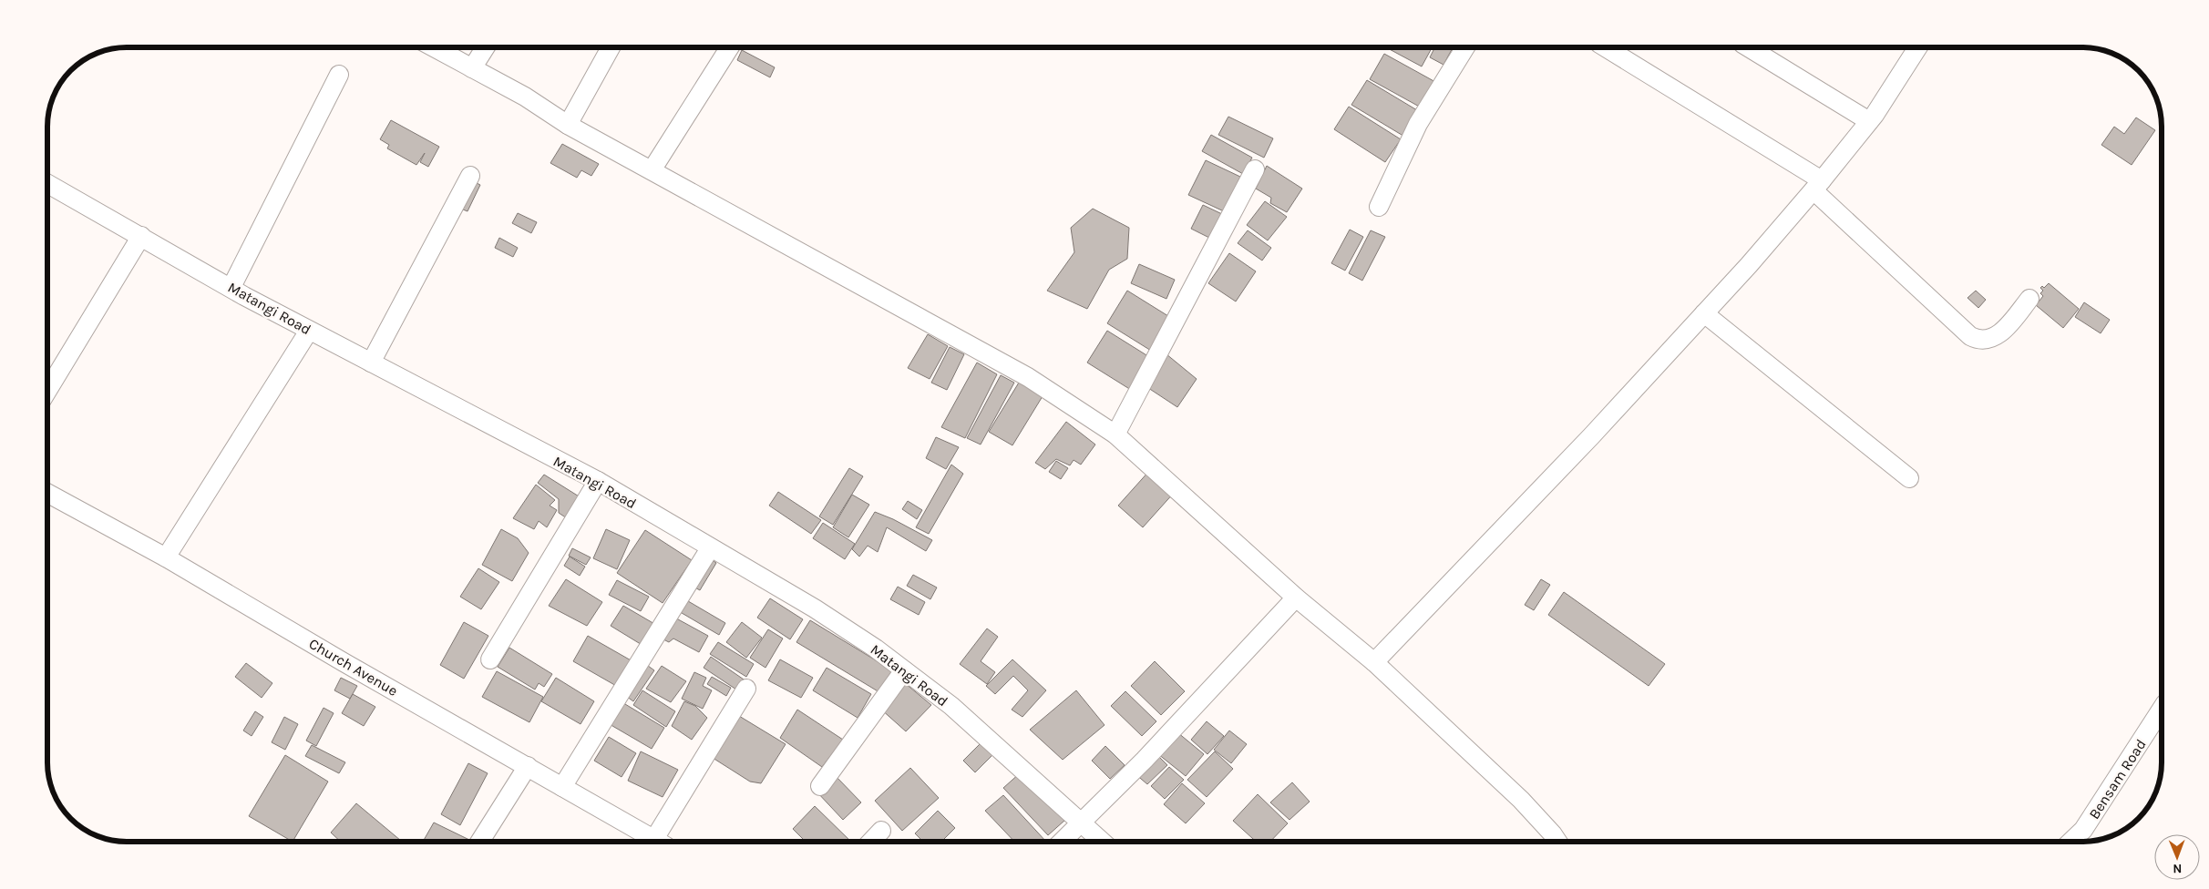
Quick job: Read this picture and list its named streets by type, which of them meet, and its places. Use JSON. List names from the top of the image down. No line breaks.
{"streets":{"street":["Matangi Road","Church Avenue","Bensam Road"]},"north":"bottom"}
